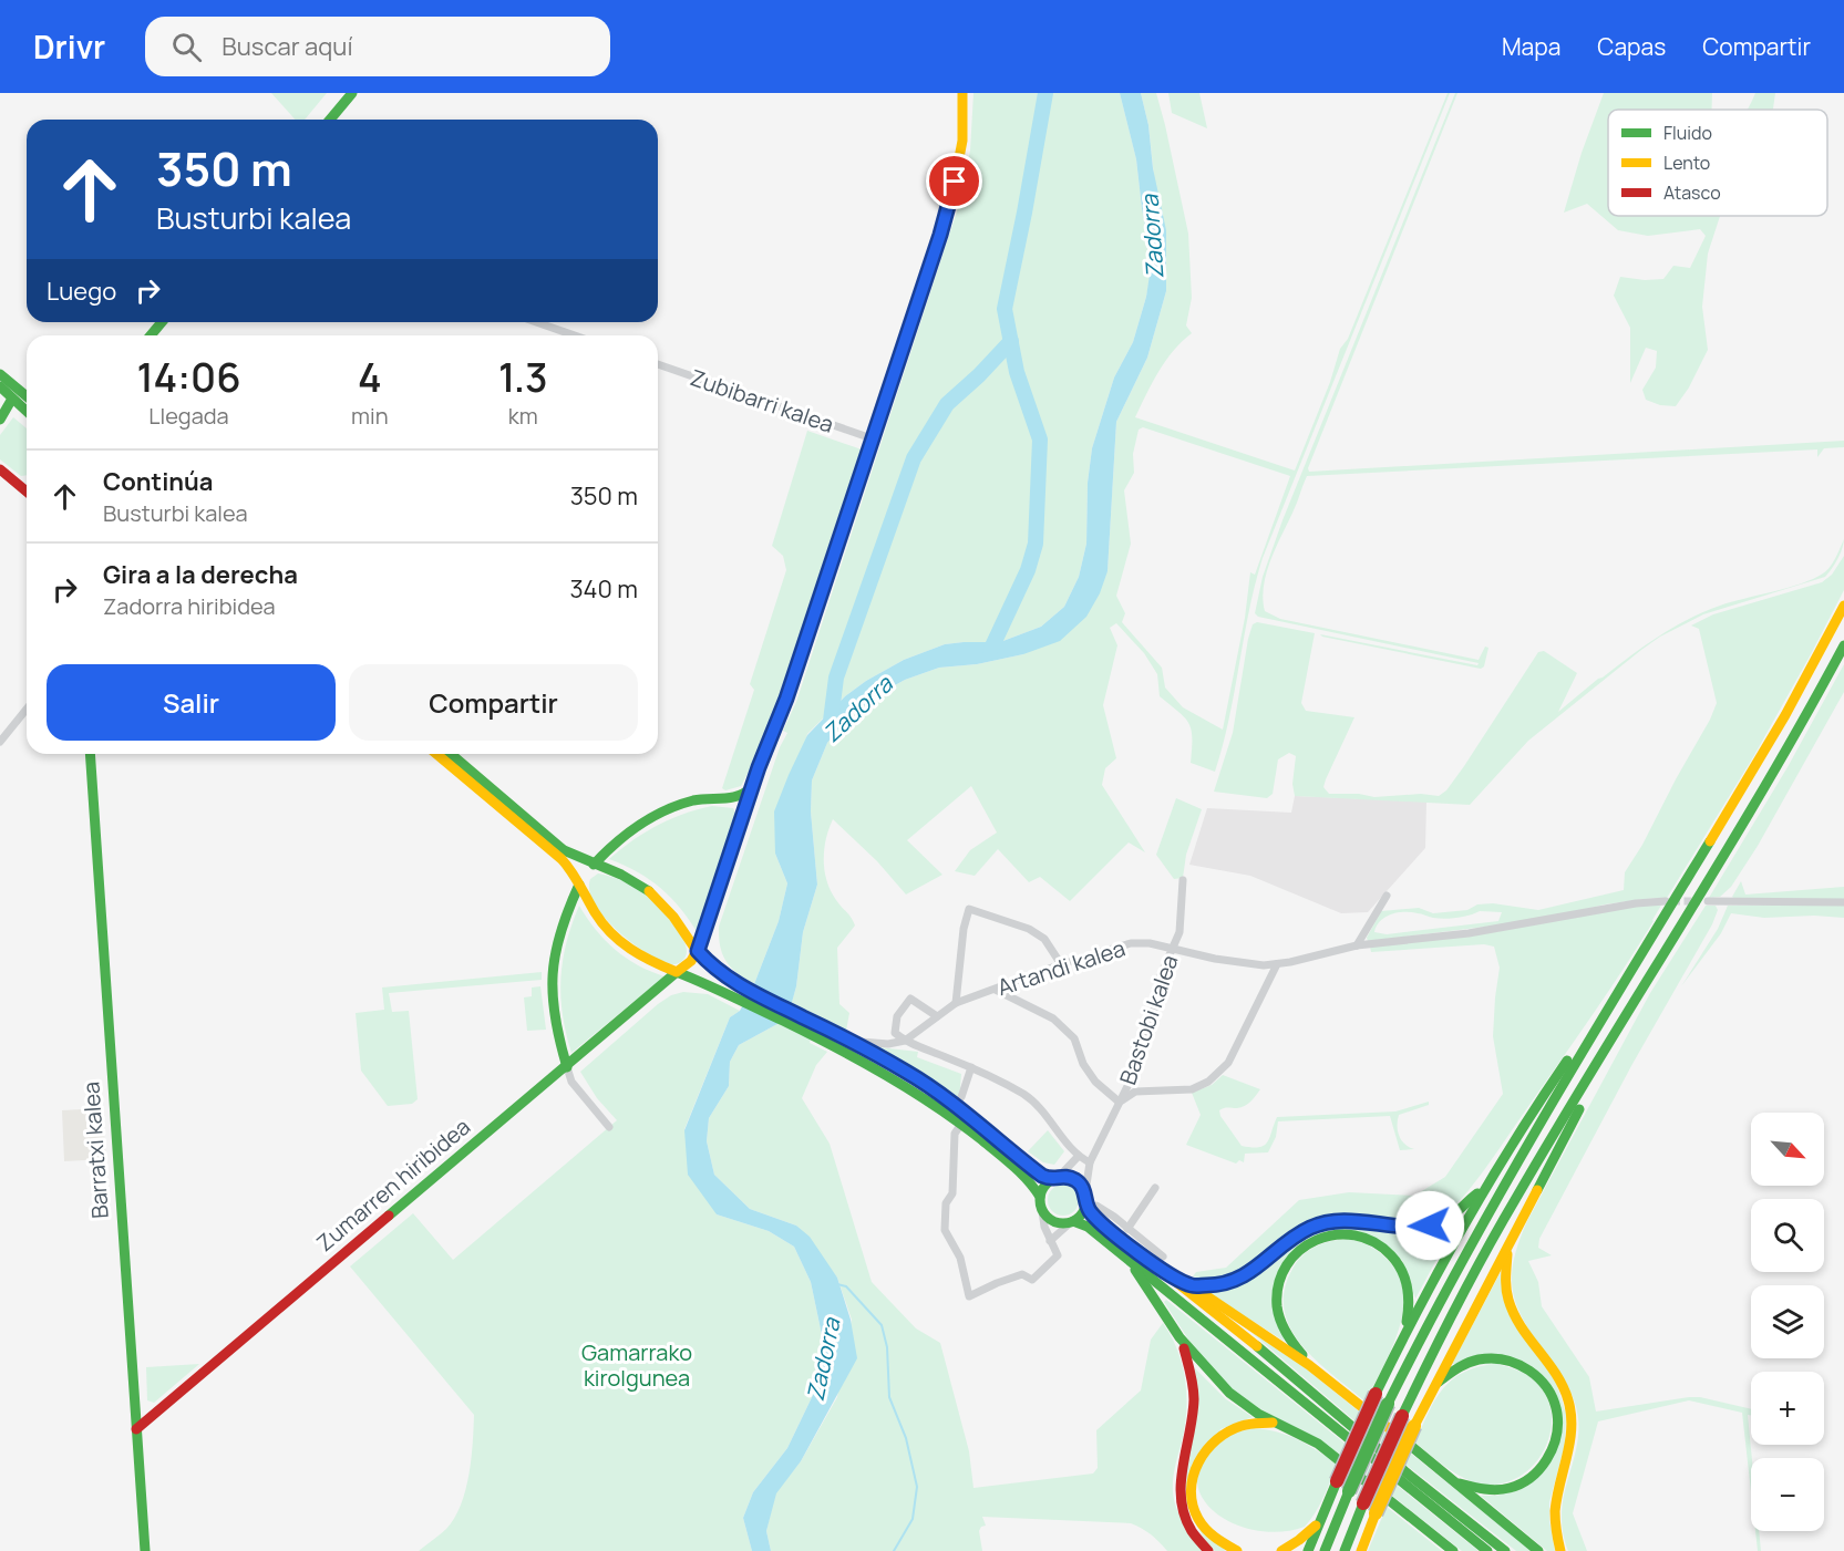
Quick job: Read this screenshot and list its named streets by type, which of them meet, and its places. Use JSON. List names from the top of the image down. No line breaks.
{"streets":{"main road":["Barratxi kalea","Zumarren hiribidea"],"street":["Zubibarri kalea","Artandi kalea","Bastobi kalea"]},"crossings":[["Artandi kalea","Bastobi kalea"],["Barratxi kalea","Zumarren hiribidea"]],"water":["Zadorra"],"parks":["Gamarrako kirolgunea"],"legend":["Fluido","Lento","Atasco"],"north":"bottom right","page":{"header":"Drivr","search":"Buscar aquí","nav":["Mapa","Capas","Compartir"],"turn":["350 m","Busturbi kalea"],"then":"Luego","eta":["14:06","Llegada","4","min","1.3","km"],"list":[{"name":"Continúa","note":"Busturbi kalea","value":"350 m"},{"name":"Gira a la derecha","note":"Zadorra hiribidea","value":"340 m"}],"buttons":["Salir","Compartir"],"map_buttons":["+","−"]}}
